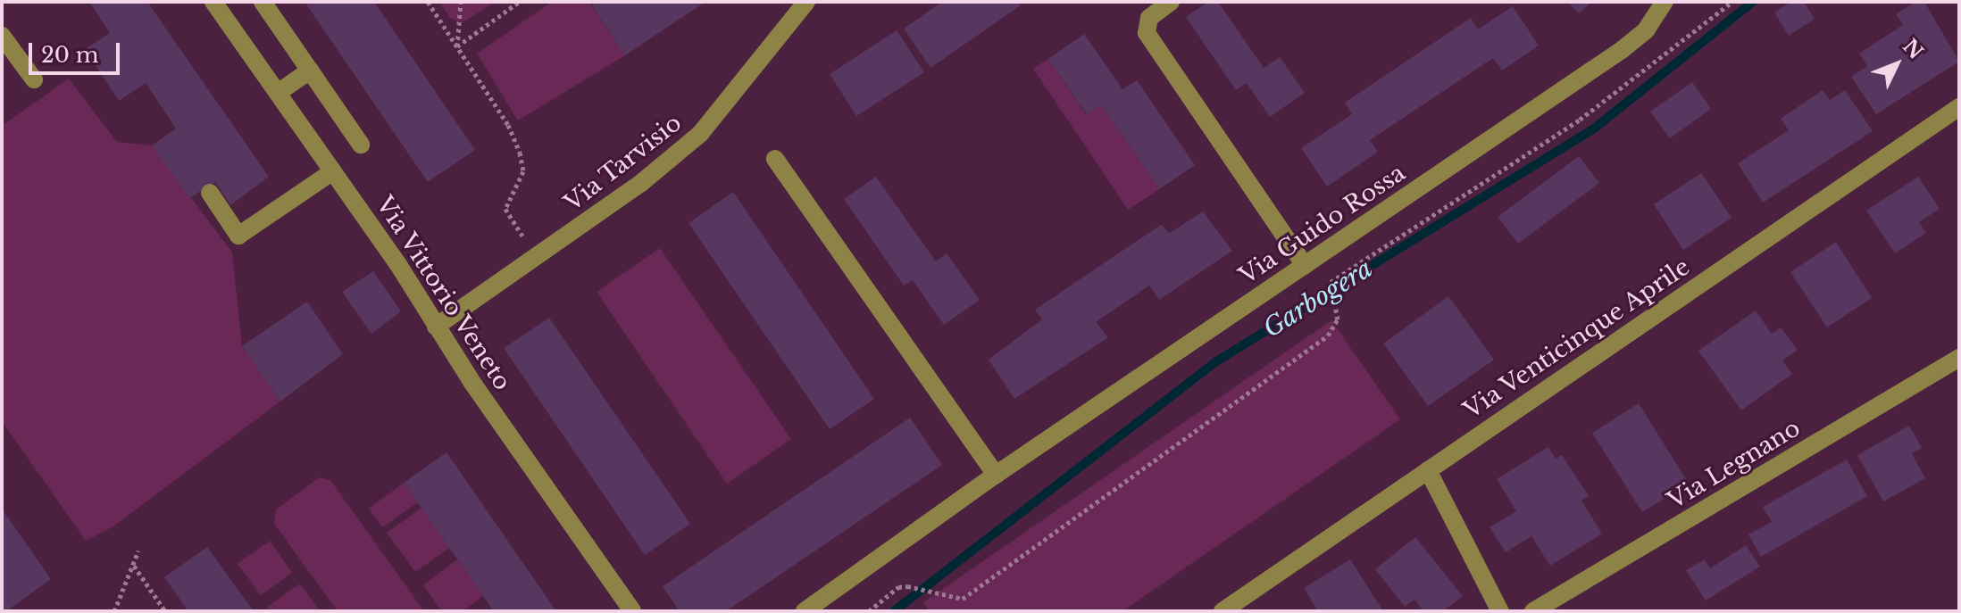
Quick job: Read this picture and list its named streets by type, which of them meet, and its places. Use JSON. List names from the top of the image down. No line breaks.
{"streets":{"street":["Via Tarvisio","Via Guido Rossa","Via Vittorio Veneto","Via Venticinque Aprile","Via Legnano"]},"crossings":[["Via Tarvisio","Via Vittorio Veneto"]],"water":["Garbogera"],"scale_bar":"20 m","north":"top right"}
